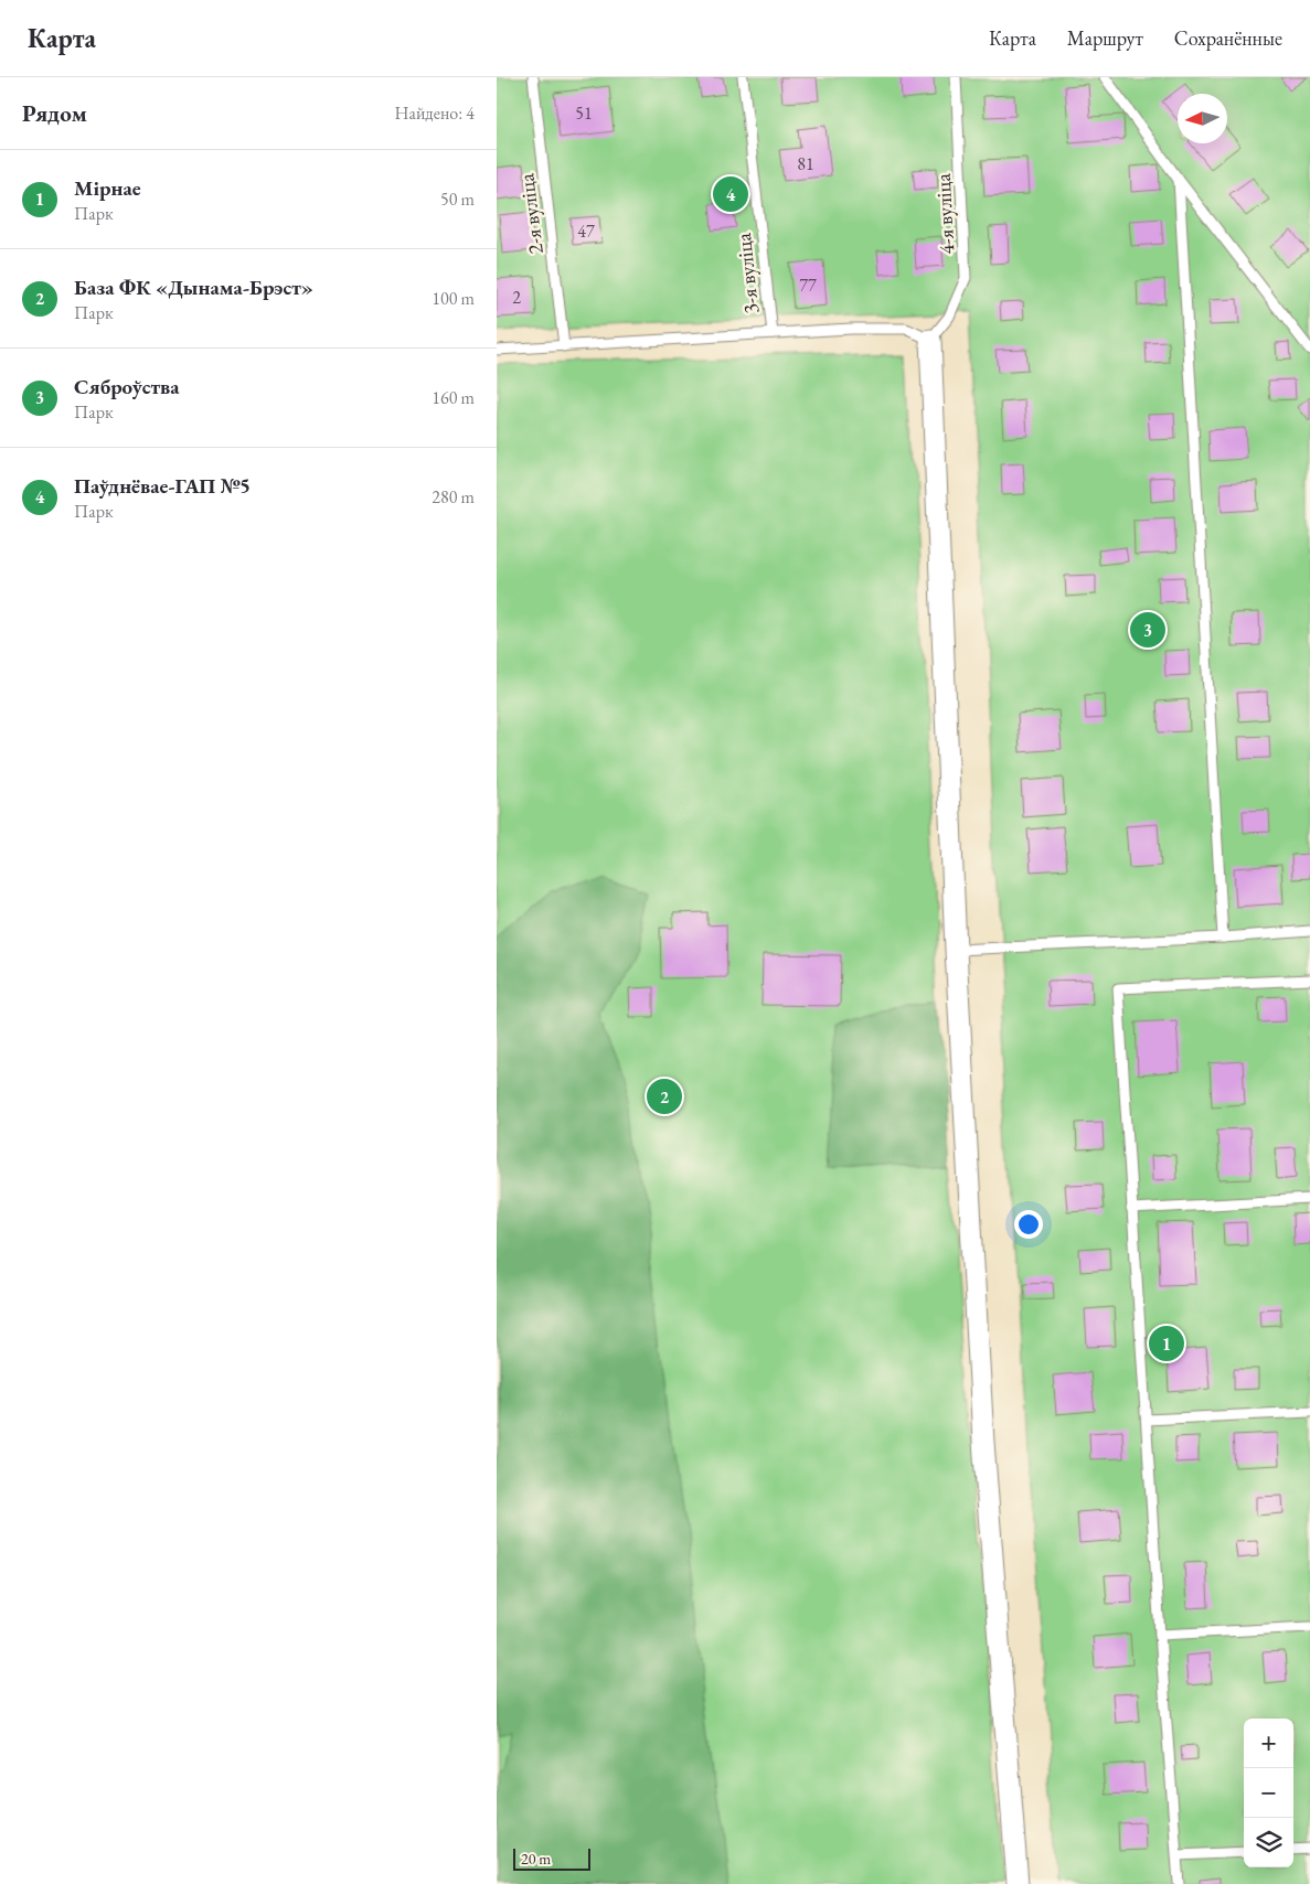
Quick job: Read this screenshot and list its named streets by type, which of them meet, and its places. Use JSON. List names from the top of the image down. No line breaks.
{"streets":{"lane":["2-я вуліца","4-я вуліца","3-я вуліца"]},"house_numbers":["51","81","47","77","2"],"scale_bar":"20 m","north":"left","page":{"header":"Карта","nav":["Карта","Маршрут","Сохранённые"],"heading":["Рядом","Найдено: 4"],"list":[{"mark":"1","name":"Мірнае","note":"Парк","value":"50 m"},{"mark":"2","name":"База ФК «Дынама-Брэст»","note":"Парк","value":"100 m"},{"mark":"3","name":"Сяброўства","note":"Парк","value":"160 m"},{"mark":"4","name":"Паўднёвае-ГАП №5","note":"Парк","value":"280 m"}],"pins":["4","3","2","1"],"map_buttons":["+","−"],"scale":"20 m"}}
